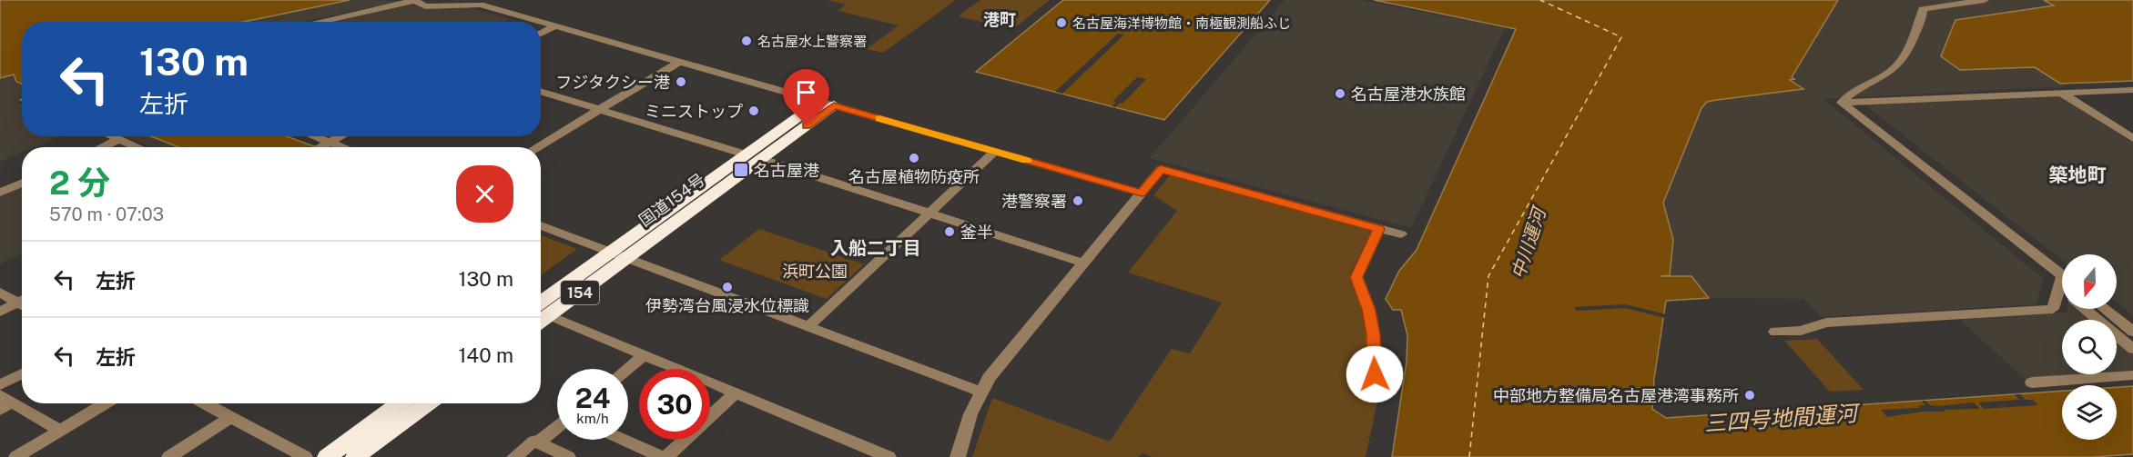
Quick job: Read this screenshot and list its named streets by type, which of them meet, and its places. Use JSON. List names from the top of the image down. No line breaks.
{"streets":{"highway":["国道154号","154"]},"districts":["港町","築地町","入船二丁目"],"water":["中川運河","三四号地間運河"],"parks":["浜町公園"],"places":{"other":["名古屋海洋博物館・南極観測船ふじ","名古屋水上警察署","フジタクシー港","名古屋港水族館","ミニストップ","名古屋植物防疫所","港警察署","釜半","伊勢湾台風浸水位標識","中部地方整備局名古屋港湾事務所"],"transit":["名古屋港"]},"north":"bottom","page":{"turn":["130 m","左折"],"heading":["2 分","570 m · 07:03"],"list":[{"name":"左折","value":"130 m"},{"name":"左折","value":"140 m"}],"speed":"24 km/h","limit":"30"}}
